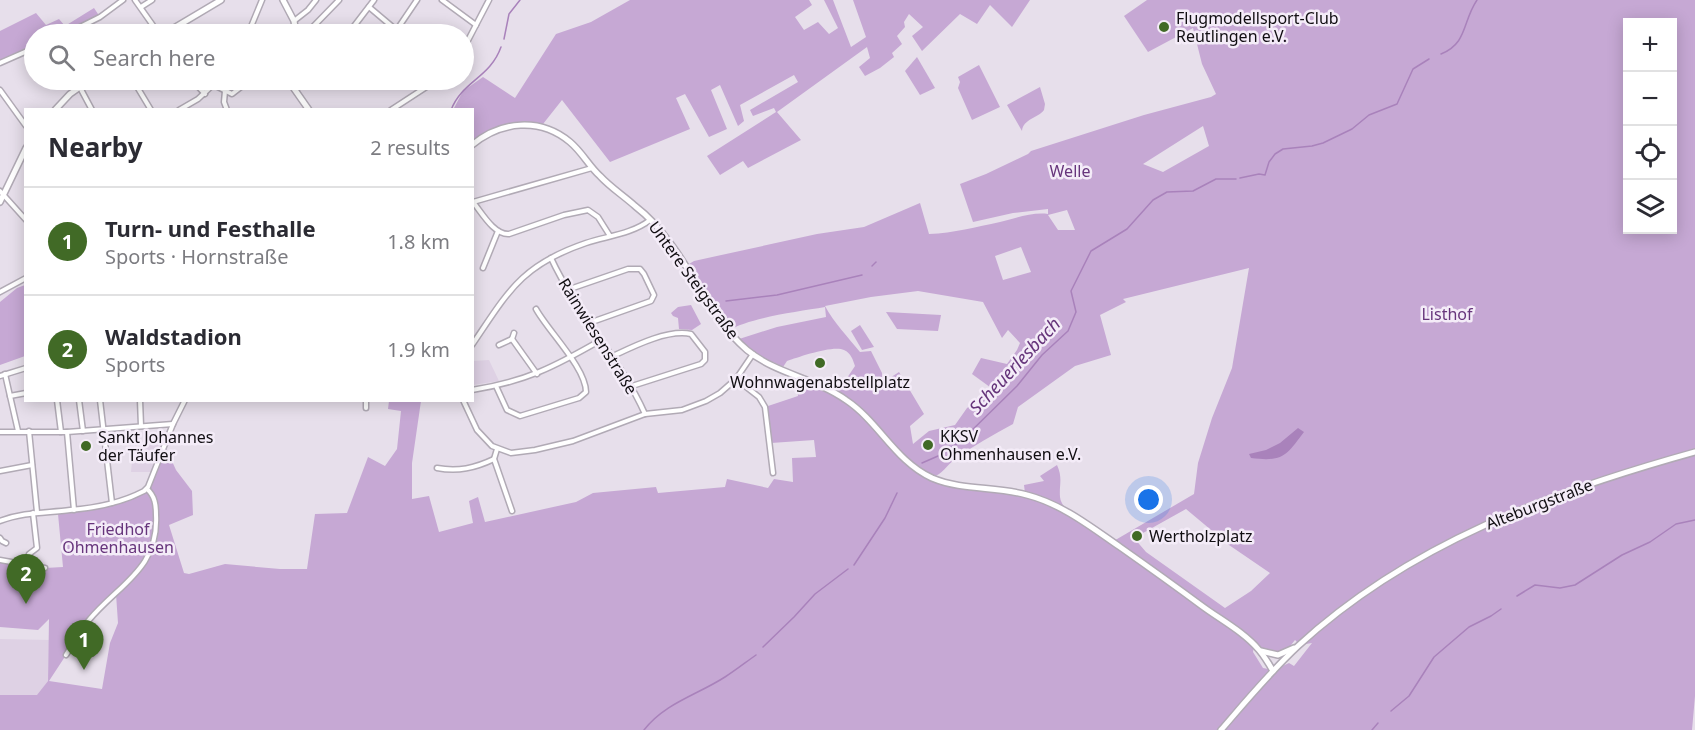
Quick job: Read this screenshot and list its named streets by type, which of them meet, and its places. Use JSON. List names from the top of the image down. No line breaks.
{"streets":{"street":["Untere Steigstraße","Rainwiesenstraße","Alteburgstraße"]},"crossings":[["Untere Steigstraße","Alteburgstraße"]],"water":["Scheuerlesbach"],"parks":["Welle","Listhof","Friedhof Ohmenhausen"],"places":["Flugmodellsport-Club Reutlingen e.V.","Wohnwagenabstellplatz","KKSV Ohmenhausen e.V.","Sankt Johannes der Täufer","Wertholzplatz"],"page":{"map_buttons":["+","−"],"search":"Search here","heading":["Nearby","2 results"],"list":[{"mark":"1","name":"Turn- und Festhalle","note":"Sports · Hornstraße","value":"1.8 km"},{"mark":"2","name":"Waldstadion","note":"Sports","value":"1.9 km"}],"pins":["2","1"]}}
